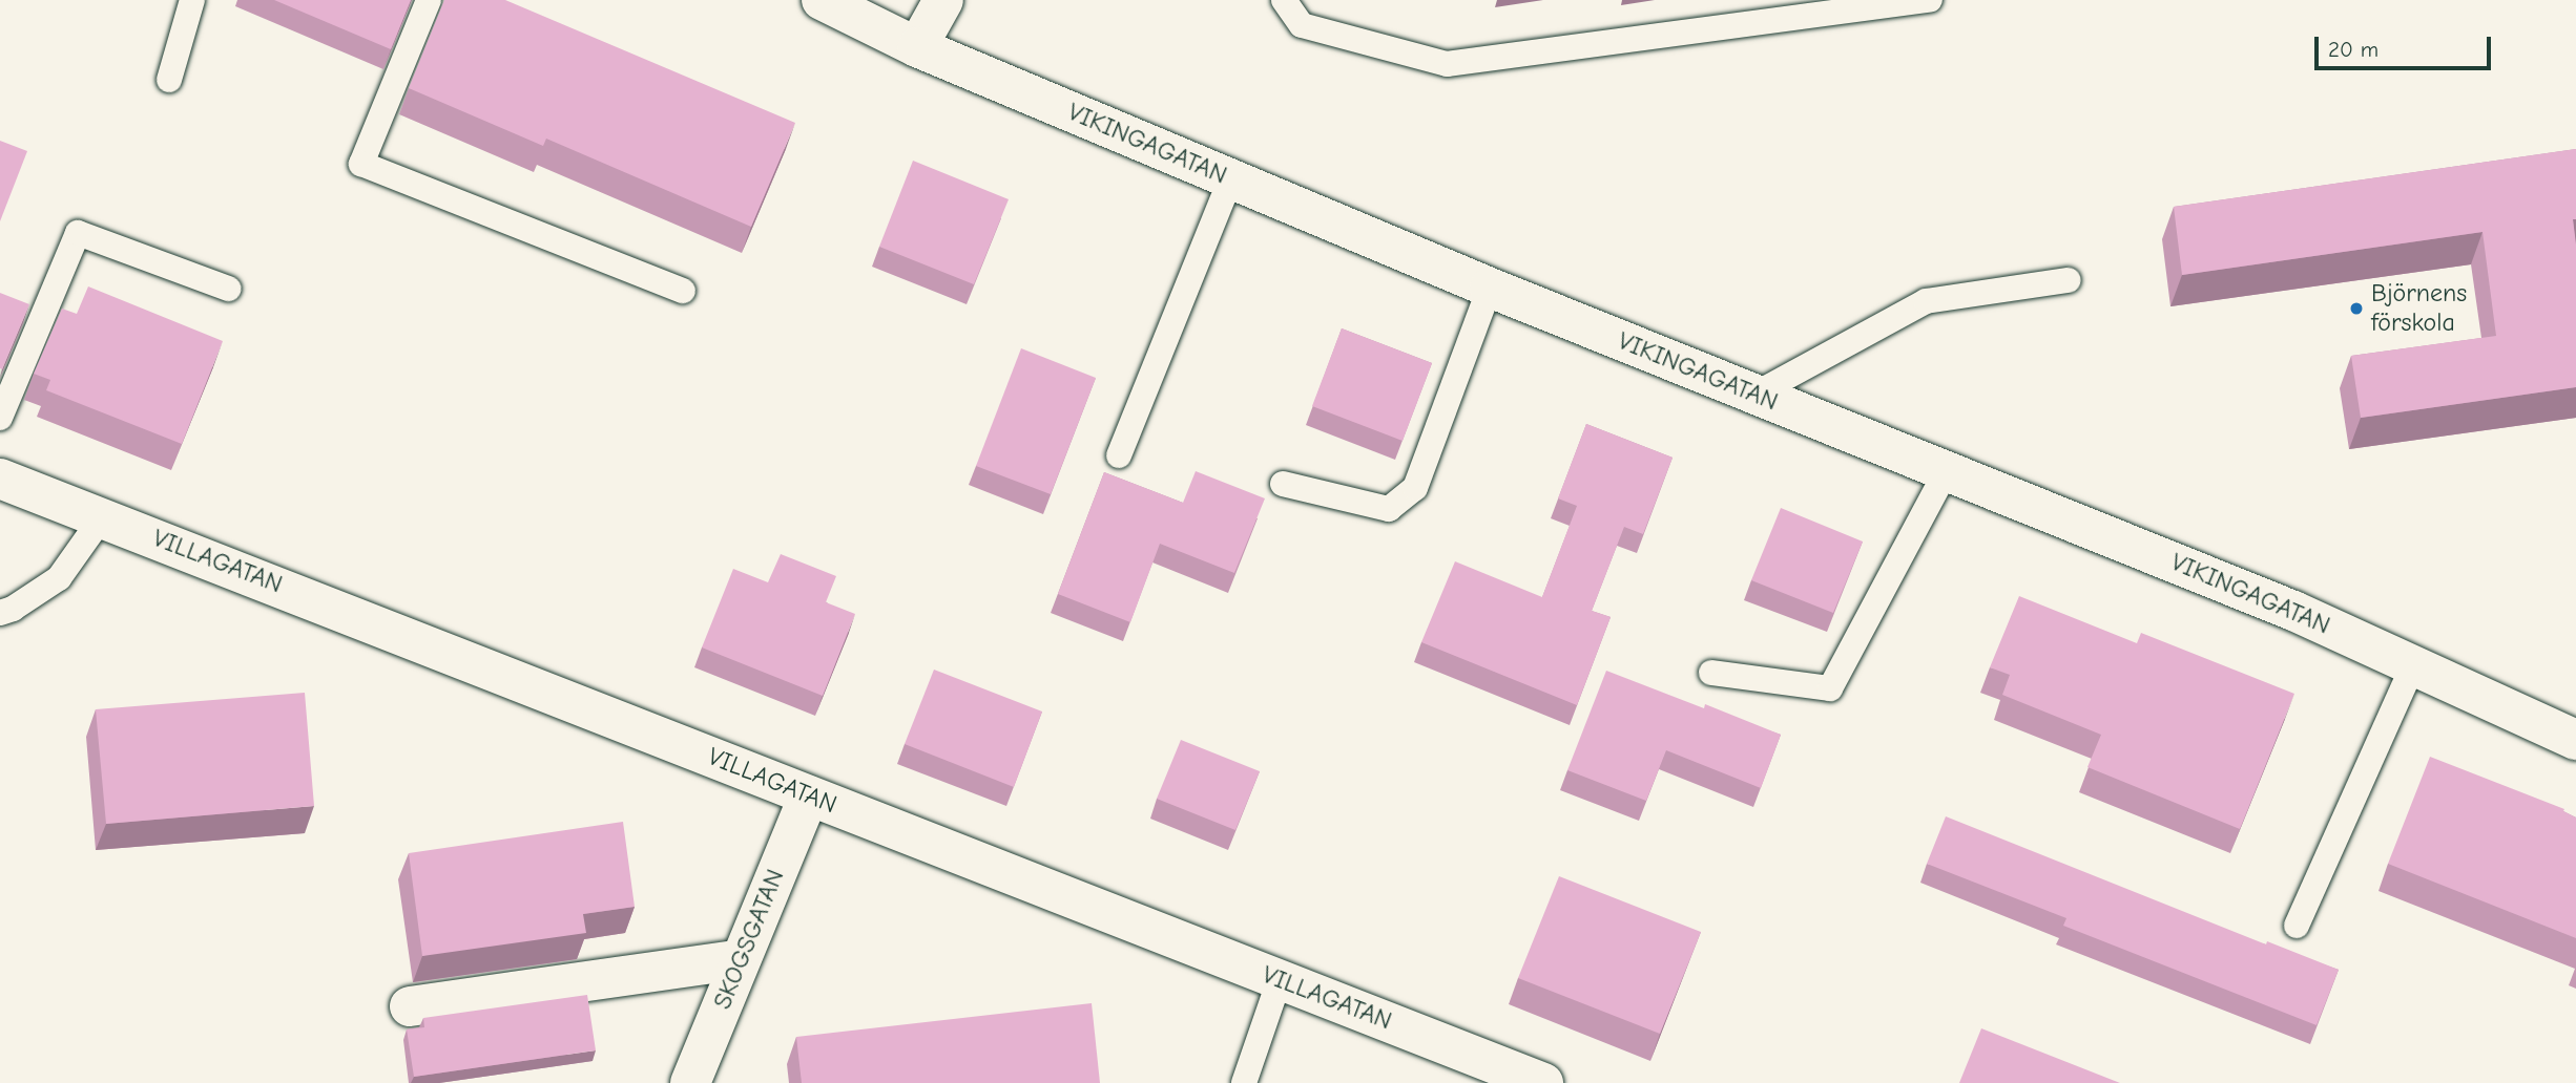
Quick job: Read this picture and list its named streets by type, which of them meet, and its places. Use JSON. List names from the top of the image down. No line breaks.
{"streets":{"street":["VIKINGAGATAN","VILLAGATAN","SKOGSGATAN"]},"crossings":[["VILLAGATAN","SKOGSGATAN"]],"places":["Björnens förskola"],"scale_bar":"20 m"}
